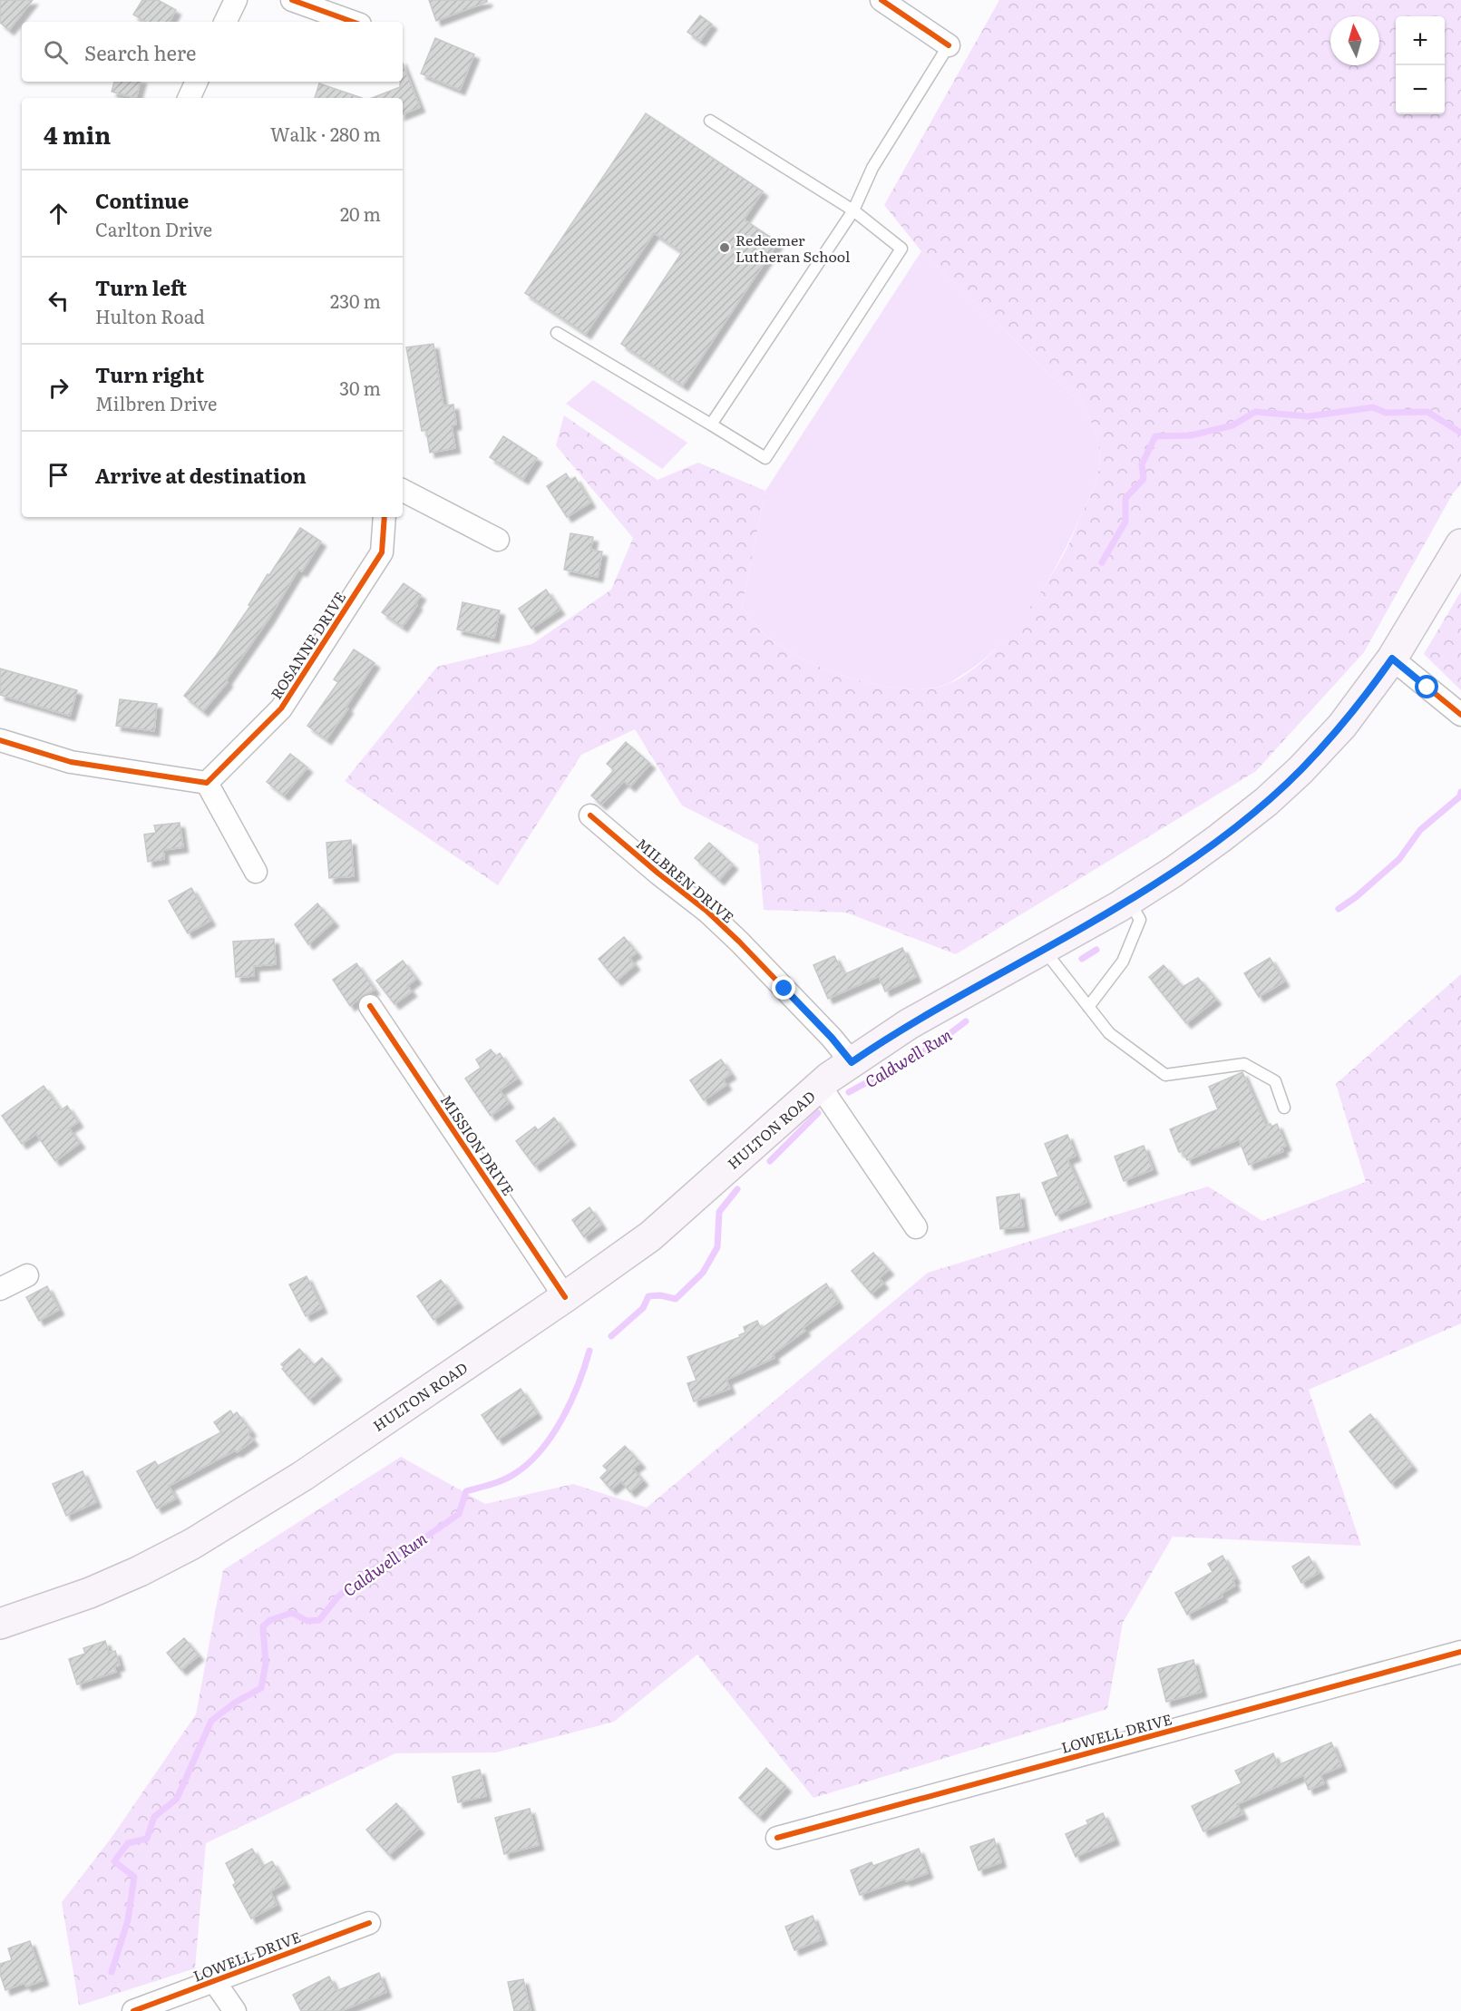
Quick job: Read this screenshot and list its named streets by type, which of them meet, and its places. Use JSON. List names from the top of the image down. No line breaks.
{"streets":{"main road":["HULTON ROAD"],"street":["ROSANNE DRIVE","MILBREN DRIVE","MISSION DRIVE","LOWELL DRIVE"]},"crossings":[["MILBREN DRIVE","HULTON ROAD"],["HULTON ROAD","MISSION DRIVE"]],"water":["Caldwell Run"],"places":["Redeemer Lutheran School"],"north":"top","page":{"map_buttons":["+","−"],"search":"Search here","heading":["4 min","Walk · 280 m"],"list":[["Continue","Carlton Drive","20 m"],["Turn left","Hulton Road","230 m"],["Turn right","Milbren Drive","30 m"],"Arrive at destination"]}}
